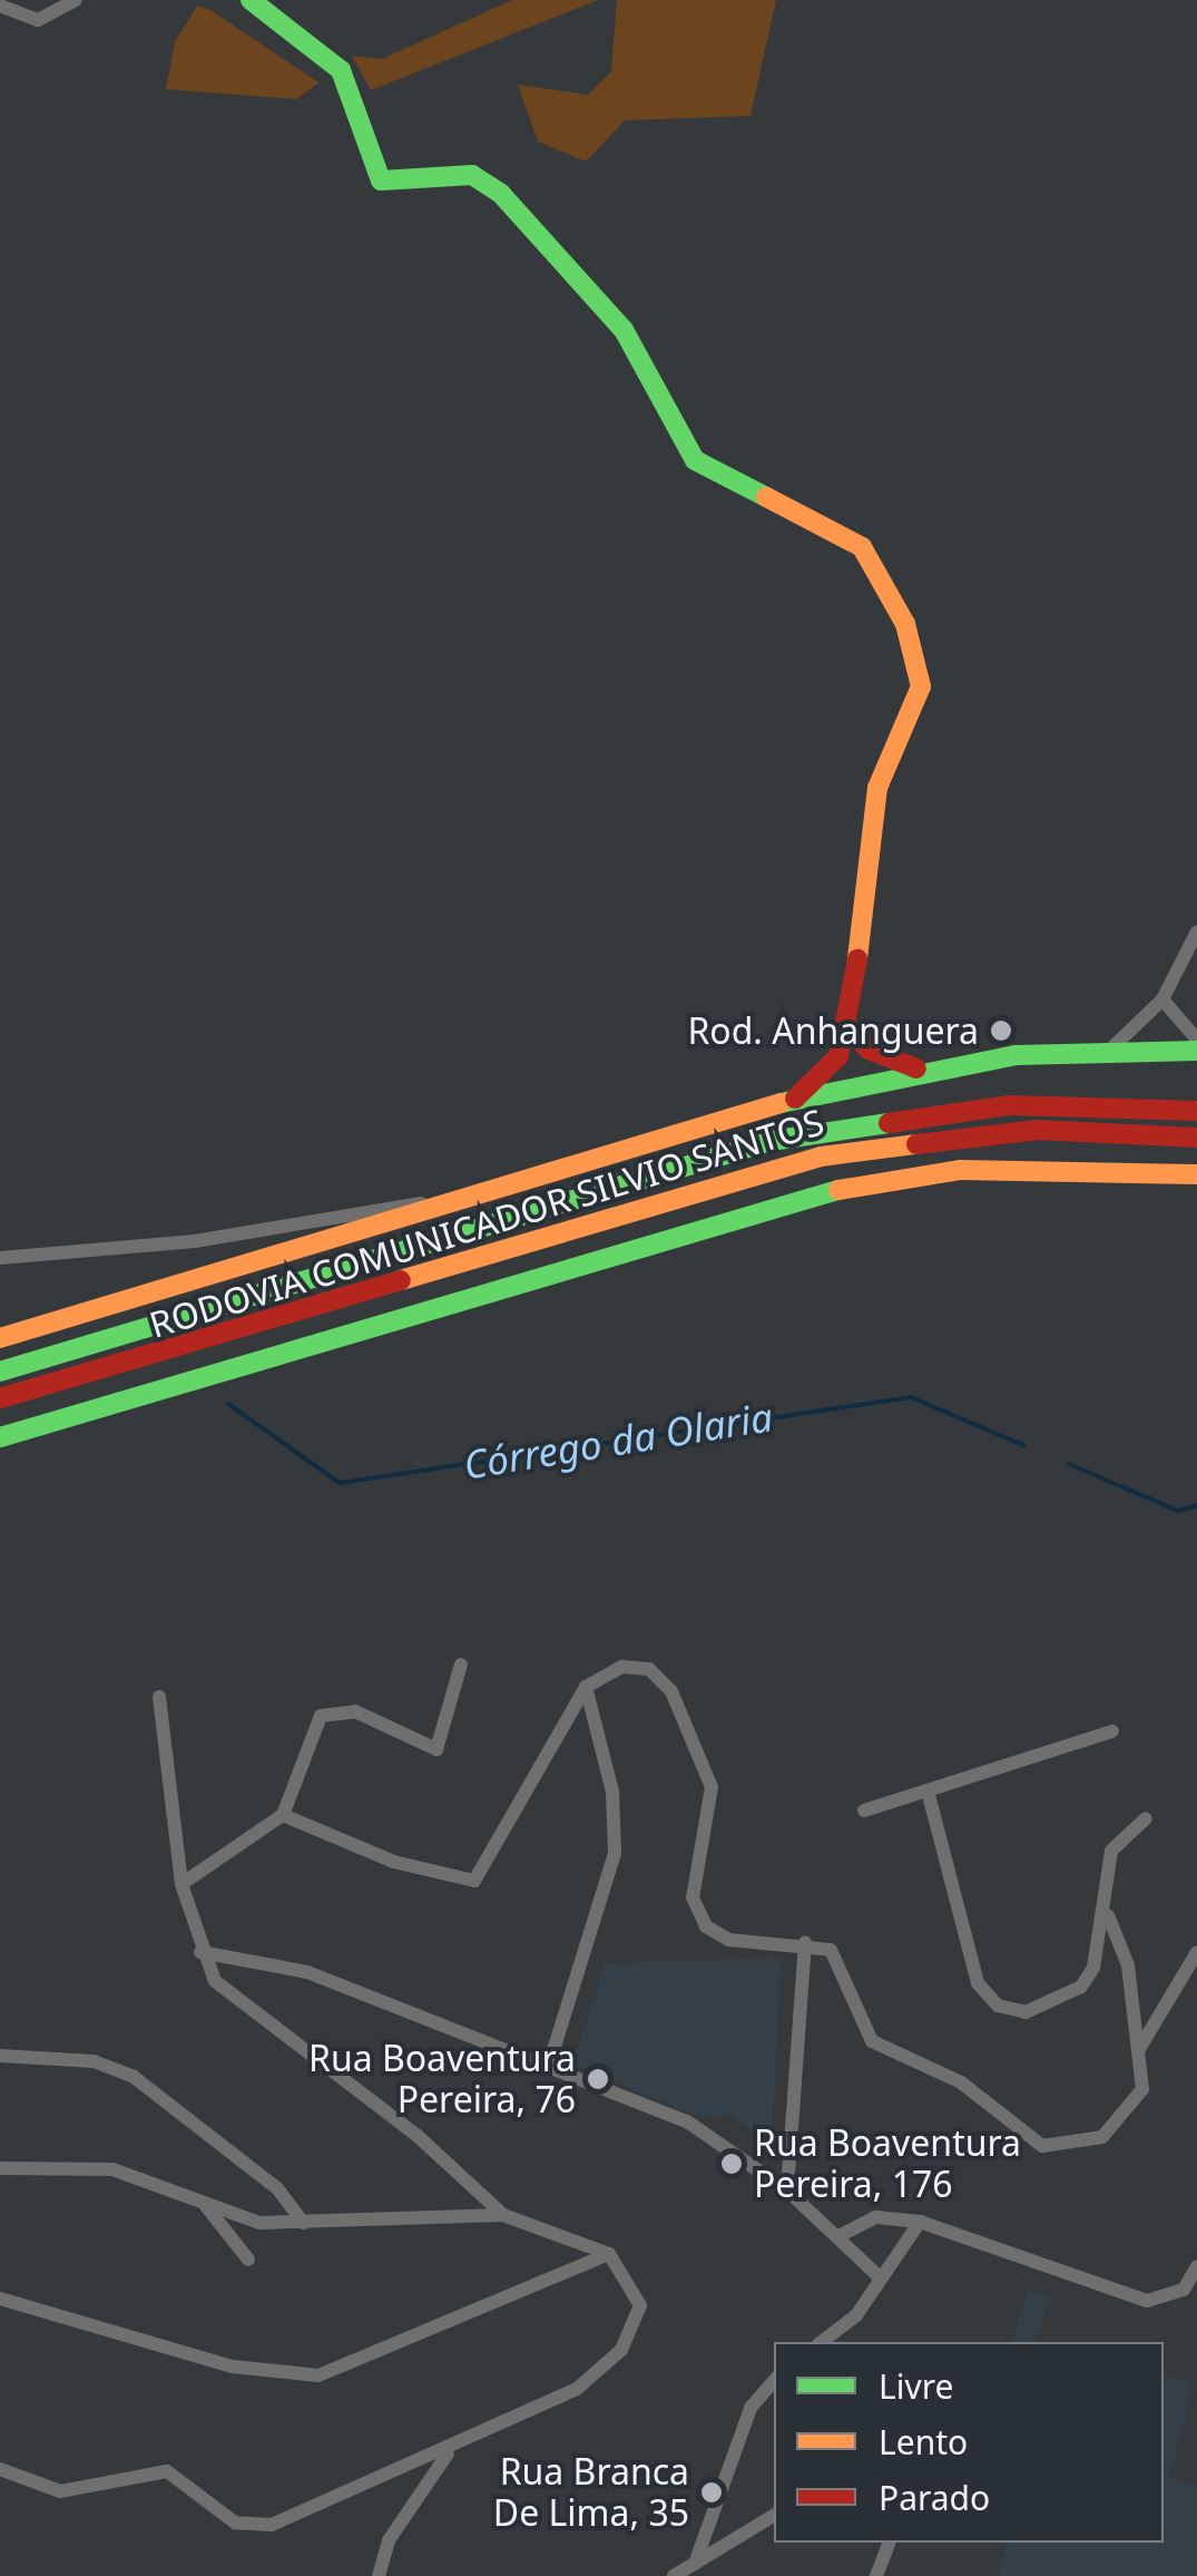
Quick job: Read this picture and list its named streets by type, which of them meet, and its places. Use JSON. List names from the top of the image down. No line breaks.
{"streets":{"main road":["RODOVIA COMUNICADOR SILVIO SANTOS"]},"water":["Córrego da Olaria"],"places":["Rod. Anhanguera","Rua Boaventura Pereira, 76","Rua Boaventura Pereira, 176","Rua Branca De Lima, 35"],"legend":["Livre","Lento","Parado"]}
